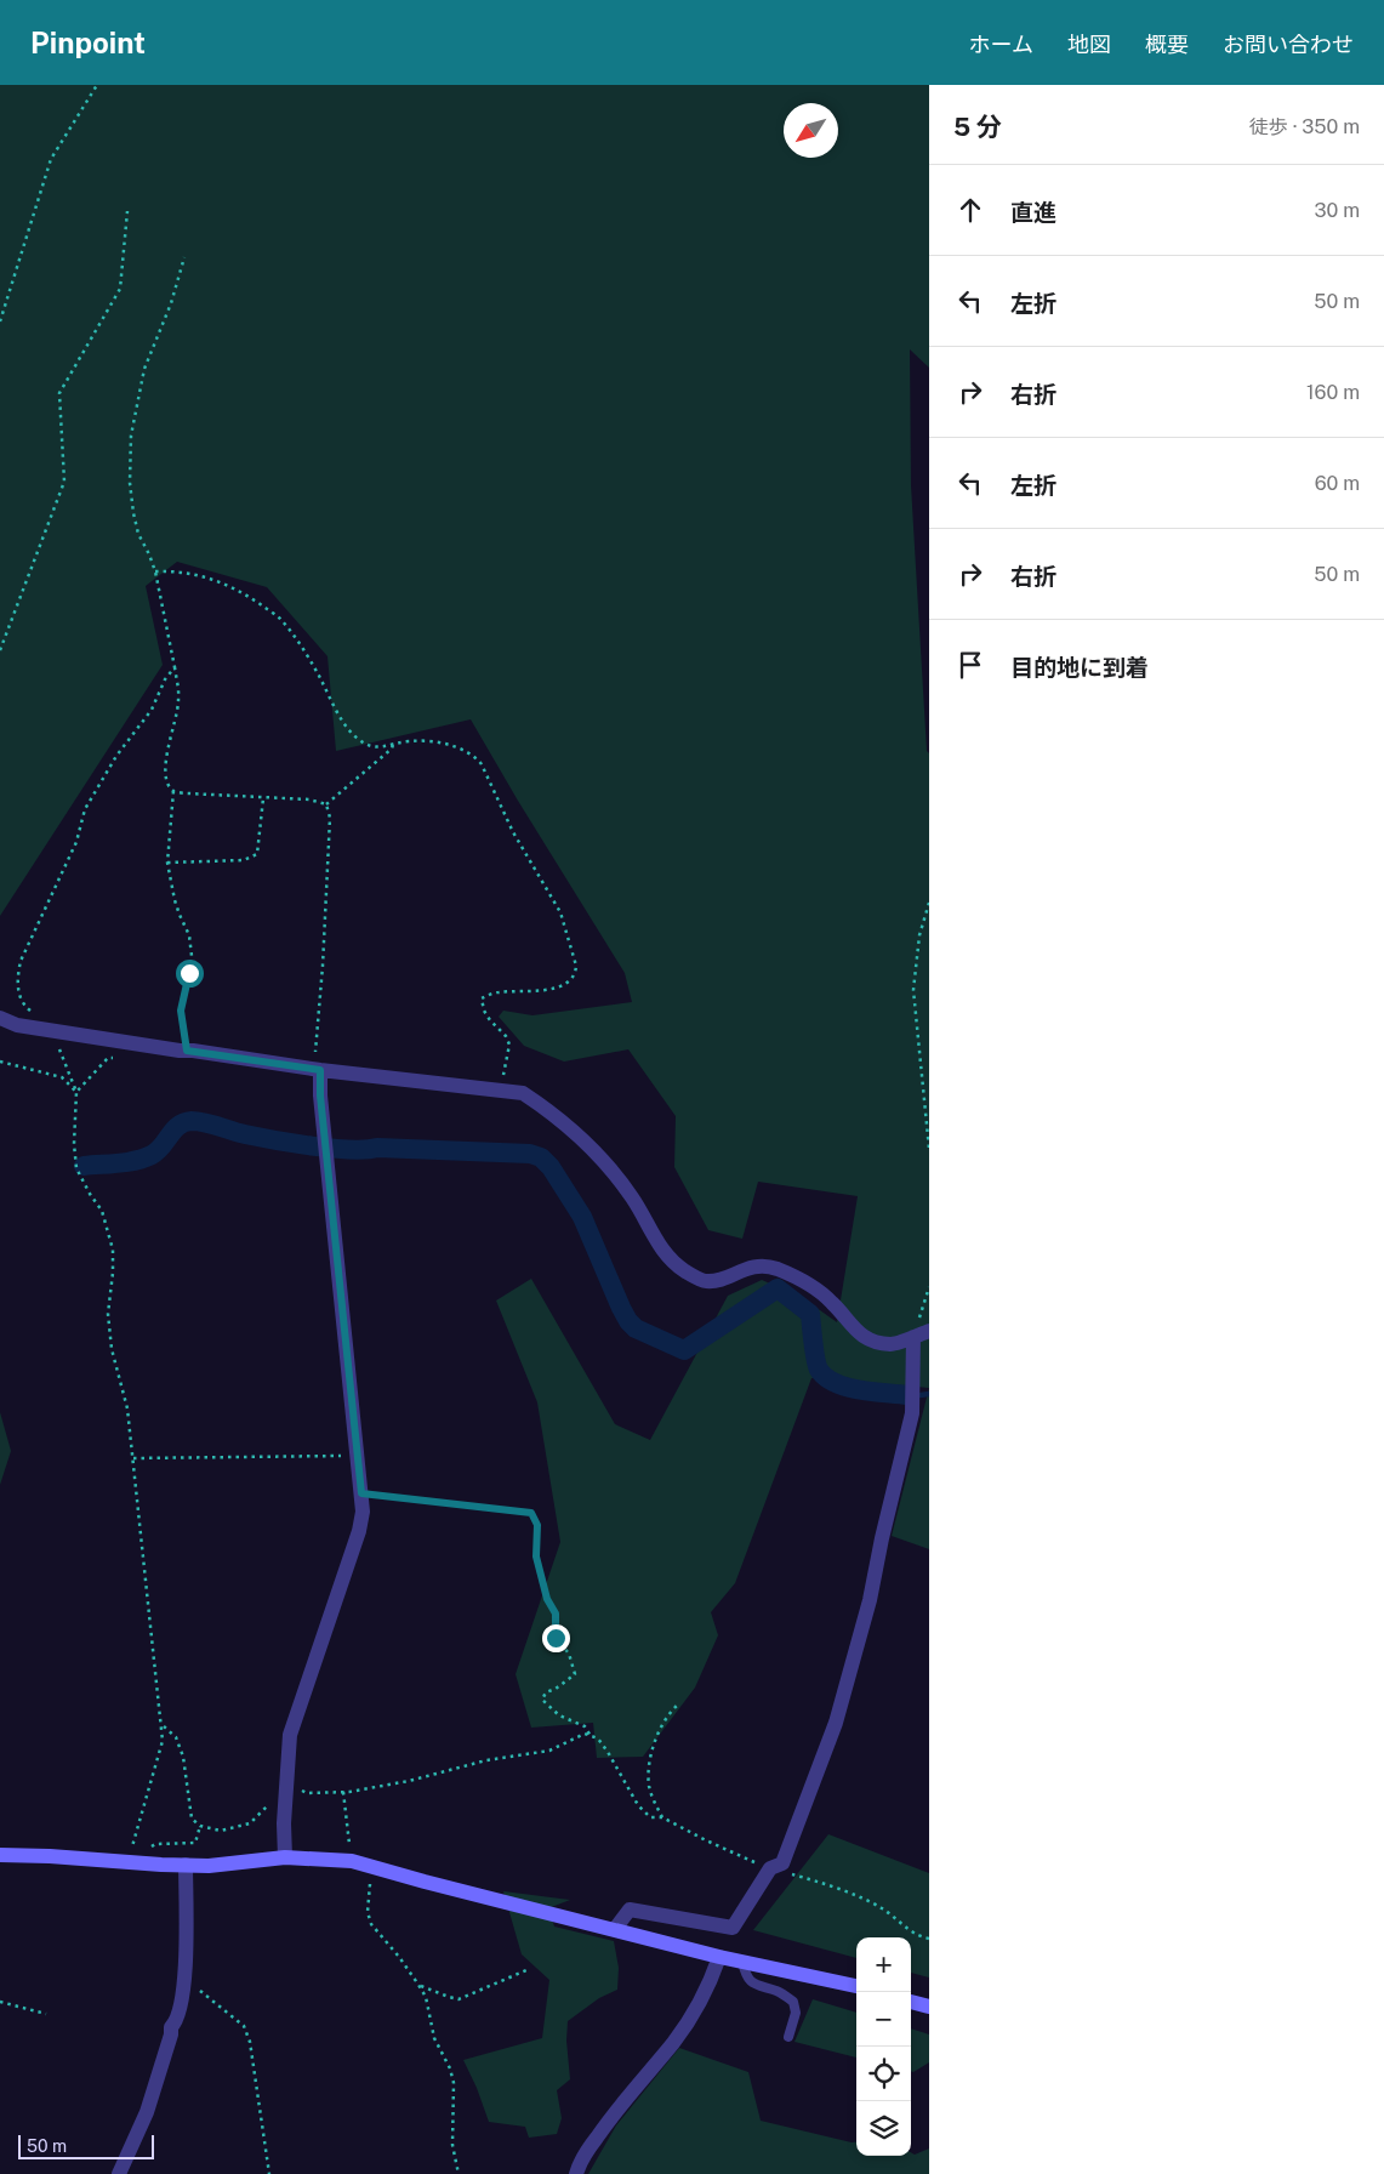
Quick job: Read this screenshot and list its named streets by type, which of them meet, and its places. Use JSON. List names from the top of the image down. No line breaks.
{"scale_bar":"50 m","north":"bottom left","page":{"header":"Pinpoint","nav":["ホーム","地図","概要","お問い合わせ"],"heading":["5 分","徒歩 · 350 m"],"list":[["直進","30 m"],["左折","50 m"],["右折","160 m"],["左折","60 m"],["右折","50 m"],"目的地に到着"],"map_buttons":["+","−"],"scale":"50 m"}}
